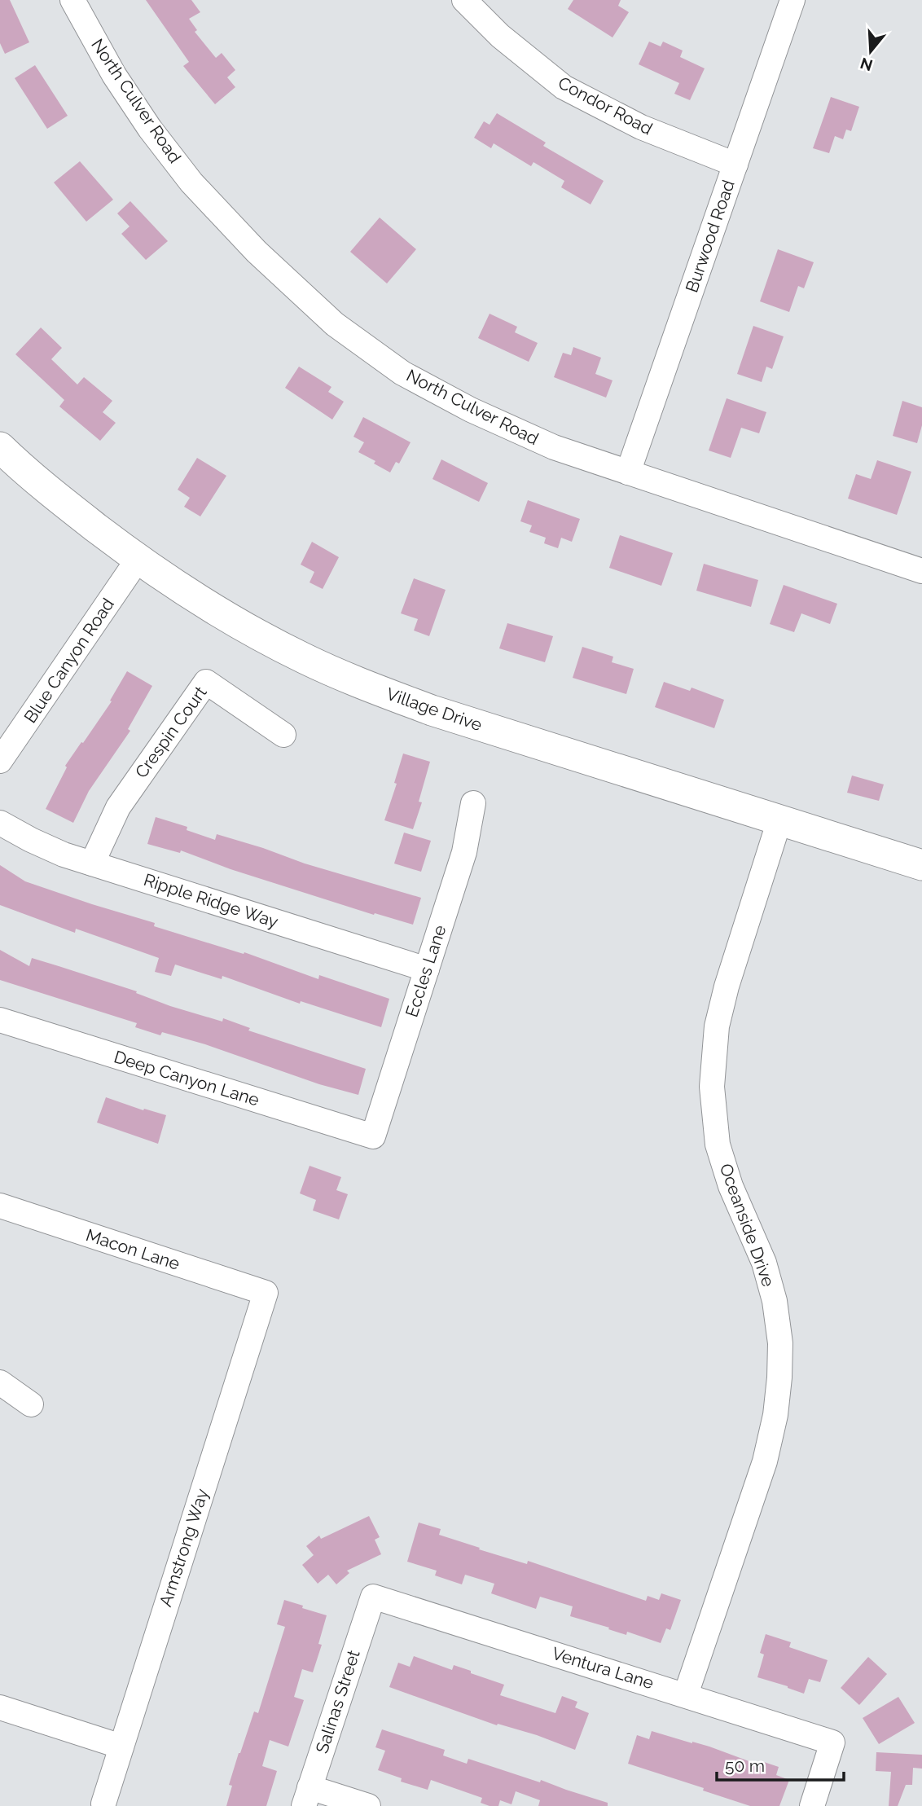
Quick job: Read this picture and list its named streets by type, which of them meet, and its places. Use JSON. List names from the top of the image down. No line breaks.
{"streets":{"main road":["Village Drive"],"street":["North Culver Road","Condor Road","Burwood Road","Blue Canyon Road","Crespin Court","Ripple Ridge Way","Eccles Lane","Deep Canyon Lane","Oceanside Drive","Macon Lane","Armstrong Way","Ventura Lane","Salinas Street"]},"crossings":[["North Culver Road","Burwood Road"],["Condor Road","Burwood Road"],["Blue Canyon Road","Village Drive"],["Village Drive","Oceanside Drive"],["Crespin Court","Ripple Ridge Way"],["Ripple Ridge Way","Eccles Lane"],["Eccles Lane","Deep Canyon Lane"],["Oceanside Drive","Ventura Lane"],["Macon Lane","Armstrong Way"],["Ventura Lane","Salinas Street"]],"scale_bar":"50 m","north":"bottom"}
